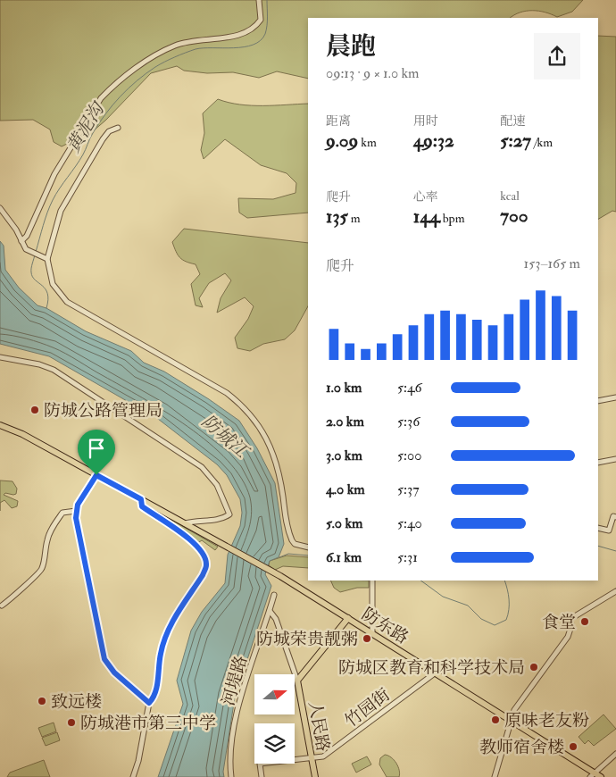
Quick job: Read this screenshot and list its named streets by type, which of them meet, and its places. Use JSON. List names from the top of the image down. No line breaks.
{"streets":{"main road":["防东路","人民路"],"street":["河堤路","竹园街"]},"crossings":[["防东路","竹园街"],["防东路","人民路"],["河堤路","人民路"],["竹园街","人民路"]],"water":["黄泥沟","防城江"],"places":["防城公路管理局","食堂","防城荣贵靓粥","防城区教育和科学技术局","致远楼","原味老友粉","防城港市第三中学","教师宿舍楼"],"north":"right","page":{"heading":["晨跑","09:13 · 9 × 1.0 km"],"stats":[["距离","9.09 km"],["用时","49:32"],["配速","5:27 /km"],["爬升","135 m"],["心率","144 bpm"],["kcal","700"]],"chart":["爬升","153–165 m"],"list":[{"name":"1.0 km","note":"5:46"},{"name":"2.0 km","note":"5:36"},{"name":"3.0 km","note":"5:00"},{"name":"4.0 km","note":"5:37"},{"name":"5.0 km","note":"5:40"},{"name":"6.1 km","note":"5:31"}]}}
